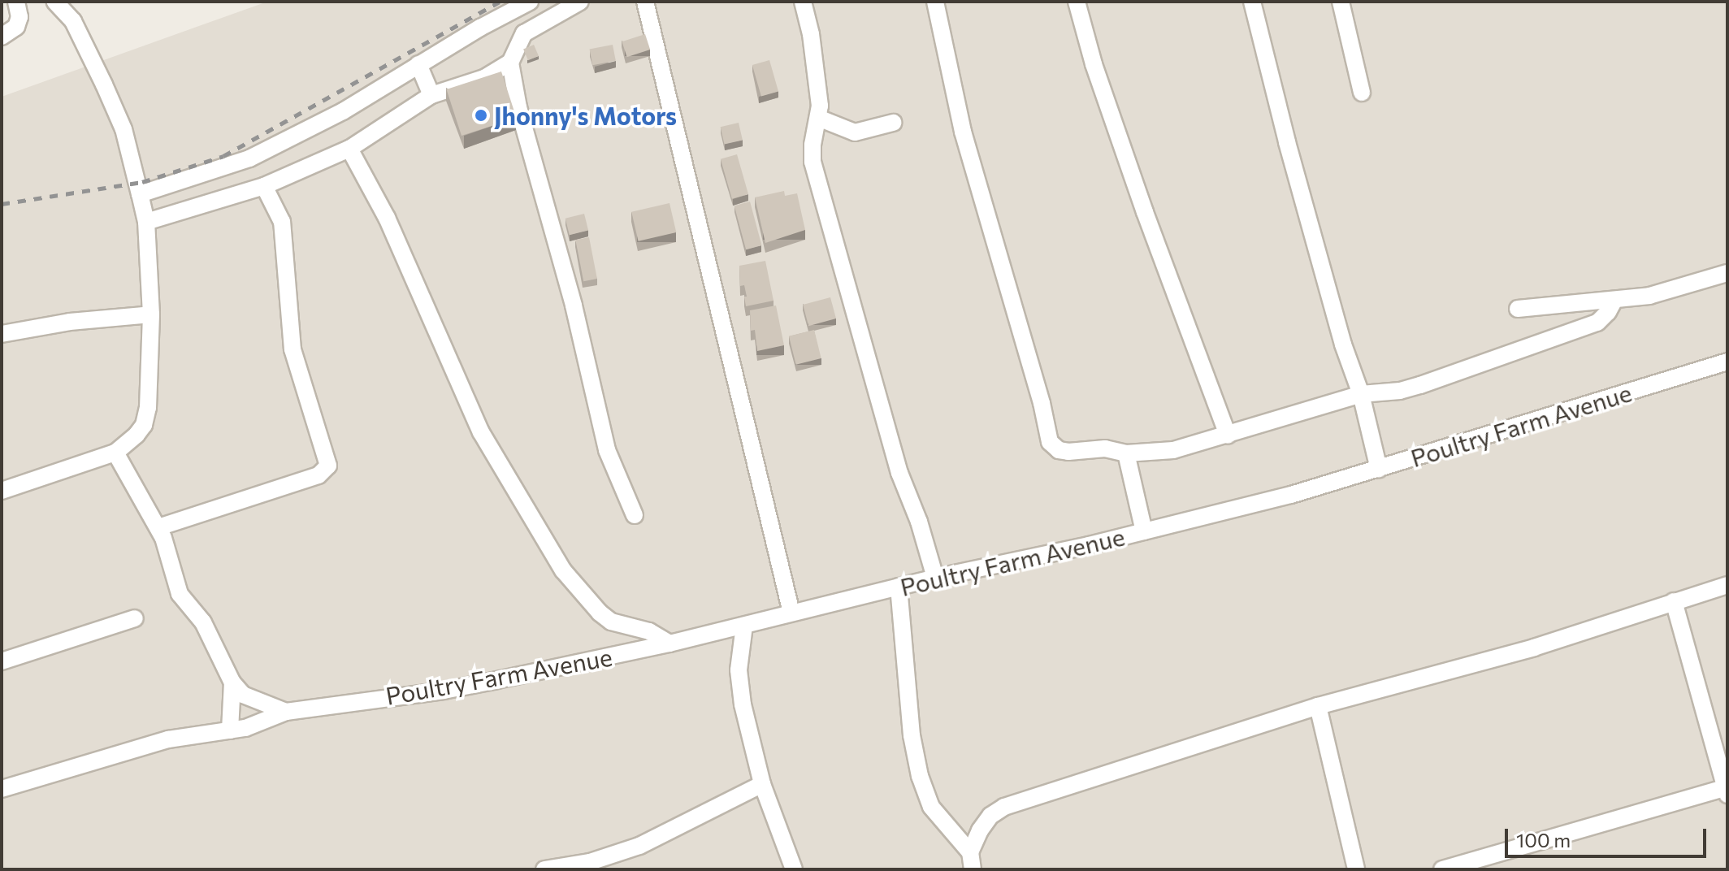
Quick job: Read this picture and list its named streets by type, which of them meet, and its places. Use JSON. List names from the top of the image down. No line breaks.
{"streets":{"street":["Poultry Farm Avenue"]},"places":["Jhonny's Motors"],"scale_bar":"100 m"}
